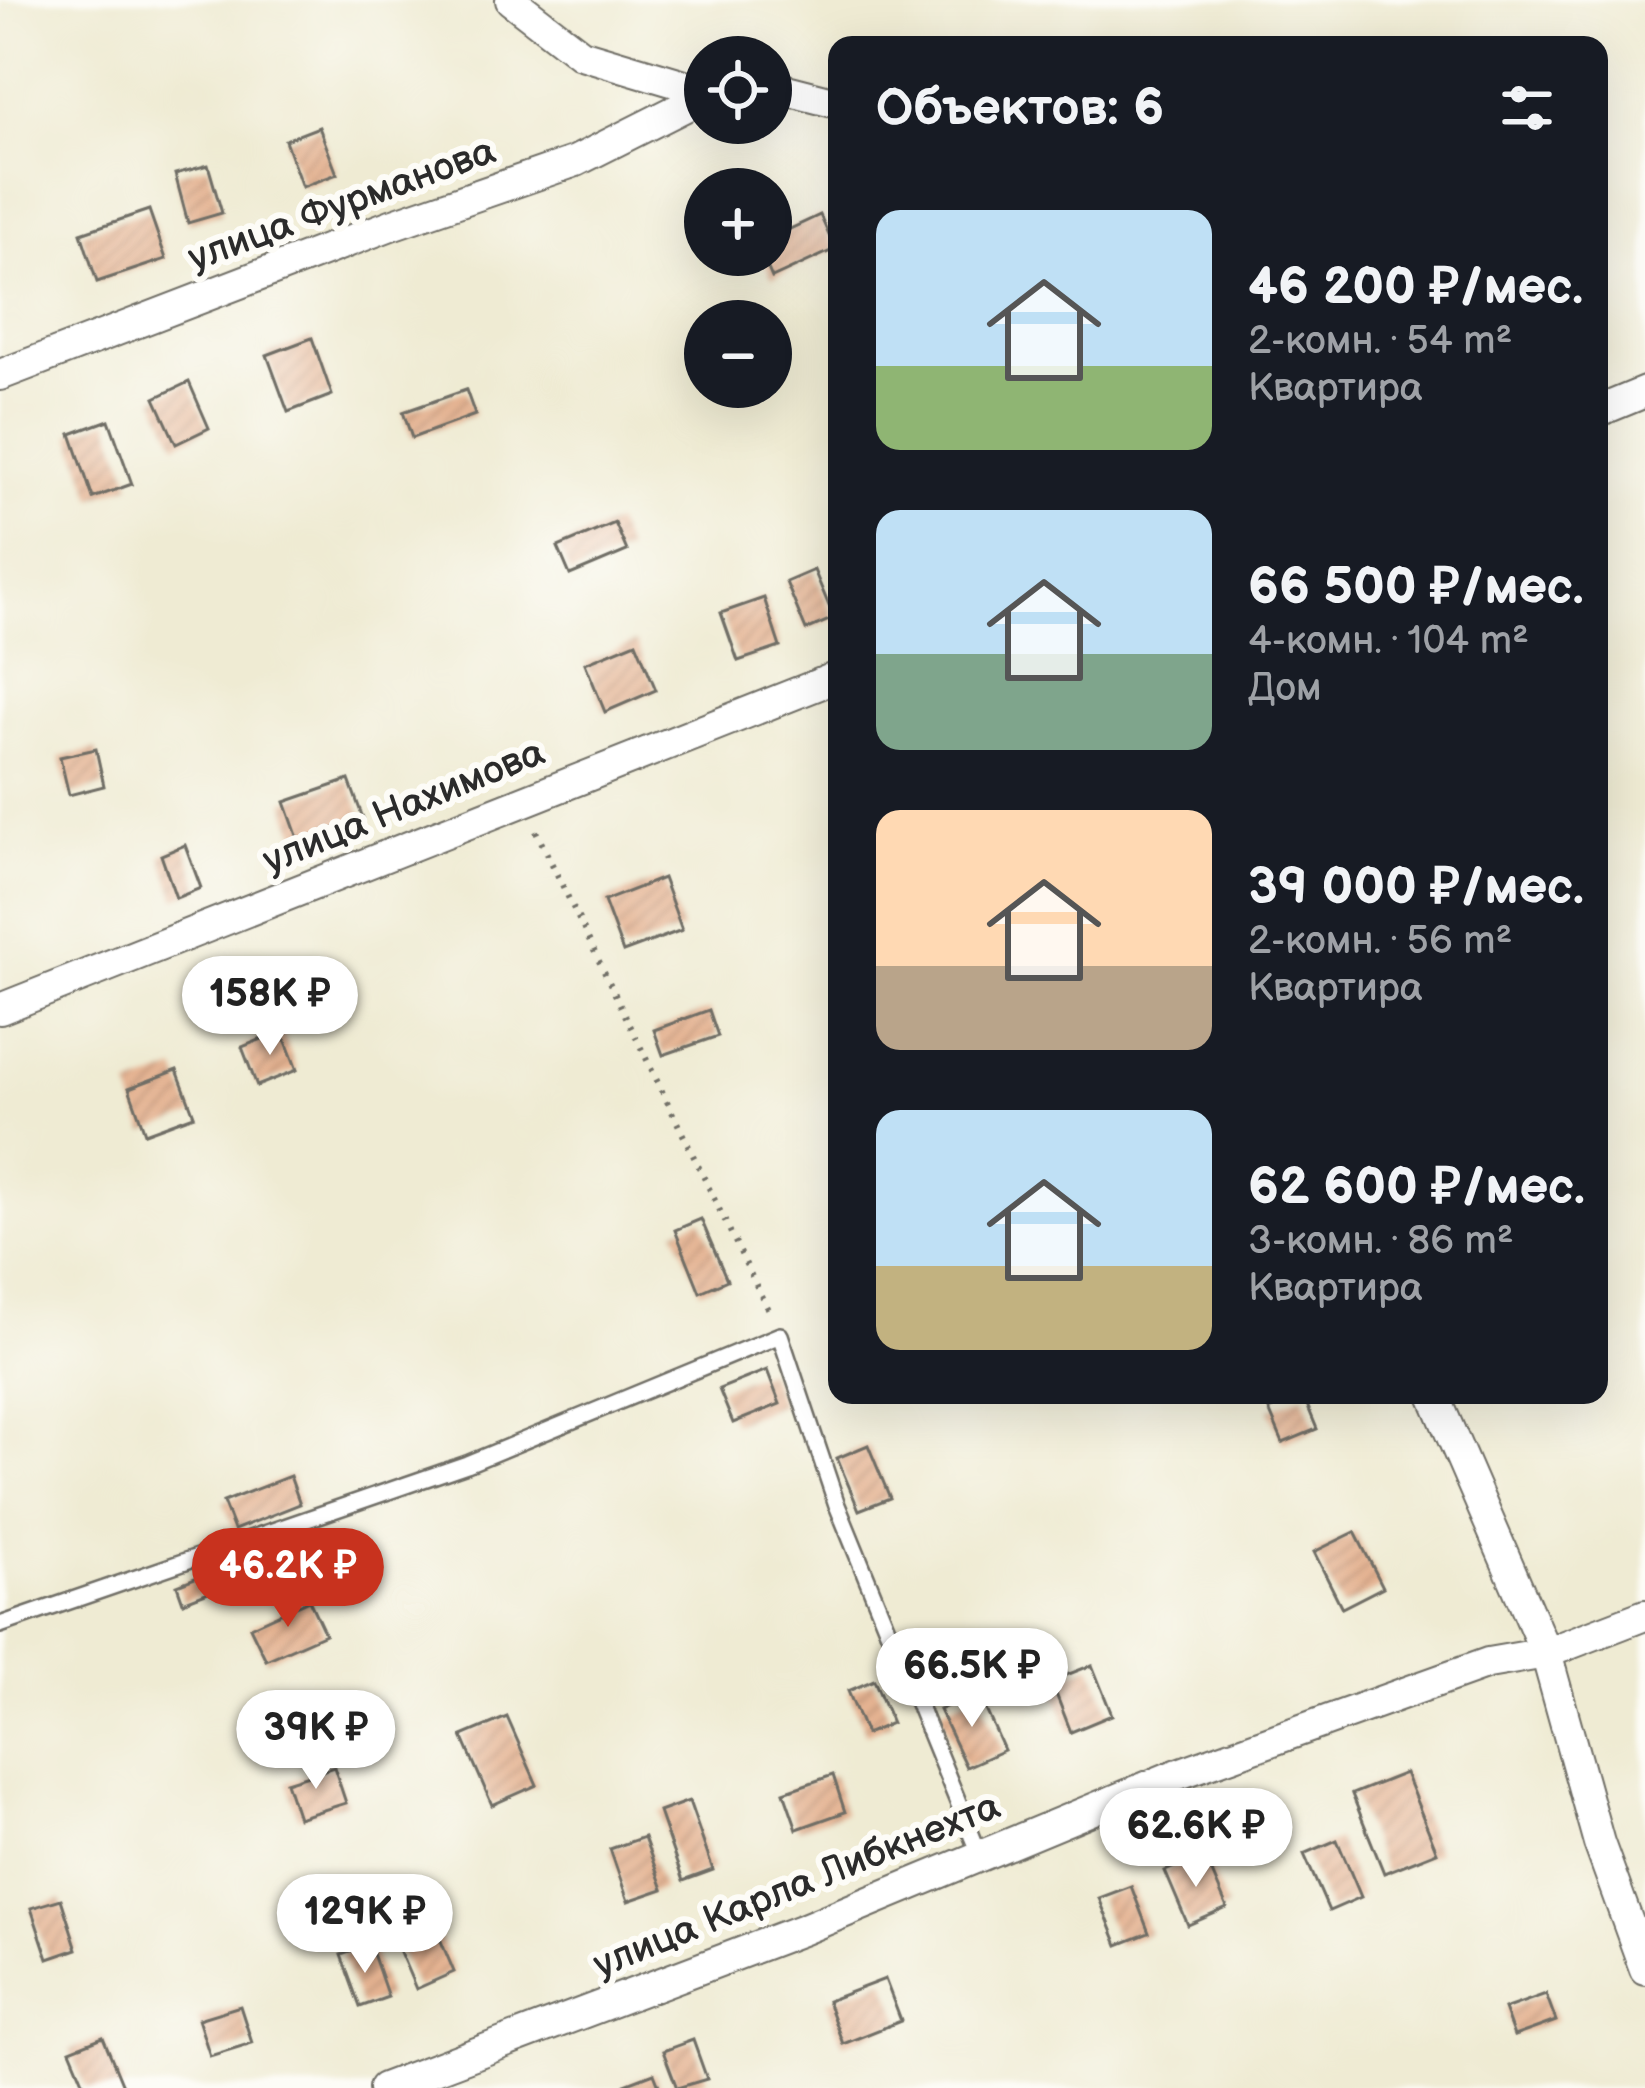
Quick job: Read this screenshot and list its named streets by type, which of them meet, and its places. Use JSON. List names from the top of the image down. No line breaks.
{"streets":{"street":["улица Фурманова","улица Нахимова","улица Карла Либкнехта"]},"page":{"map_buttons":["+","−"],"heading":"Объектов: 6","list":[{"name":"46 200 ₽/мес.","note":"2-комн. · 54 m² · Квартира"},{"name":"66 500 ₽/мес.","note":"4-комн. · 104 m² · Дом"},{"name":"39 000 ₽/мес.","note":"2-комн. · 56 m² · Квартира"},{"name":"62 600 ₽/мес.","note":"3-комн. · 86 m² · Квартира"}],"price":["158K ₽","46.2K ₽","66.5K ₽","39K ₽","62.6K ₽","129K ₽"]}}
